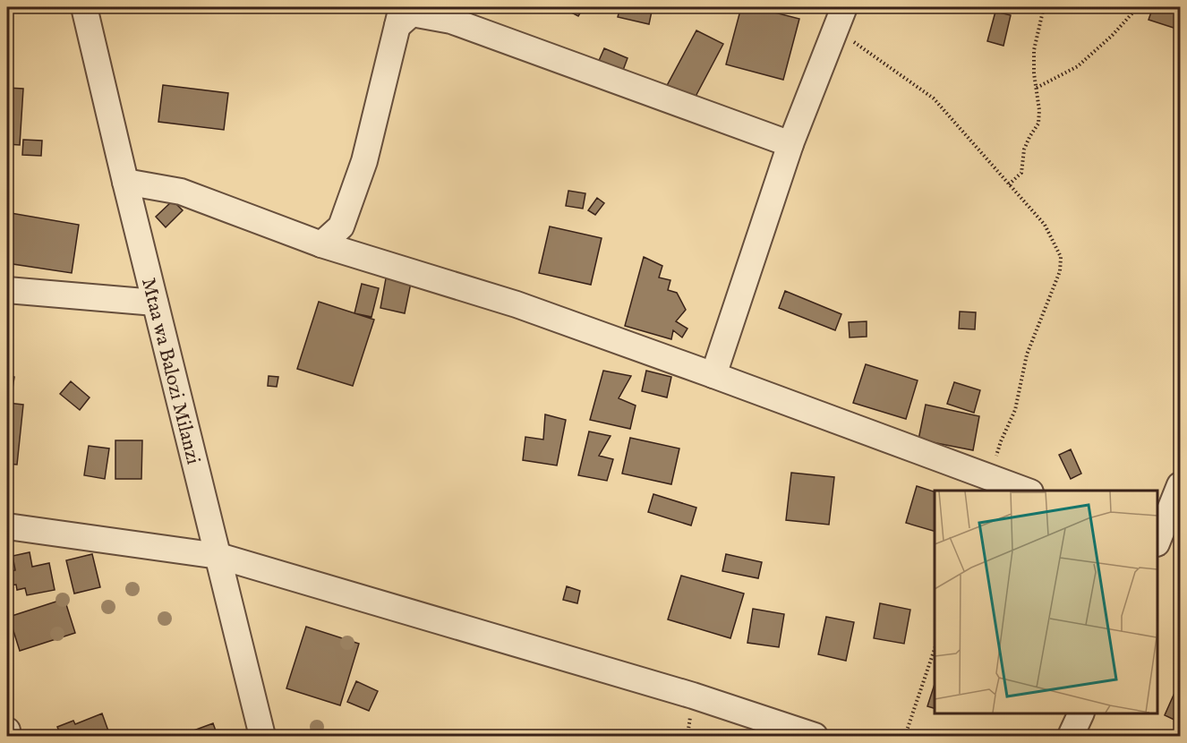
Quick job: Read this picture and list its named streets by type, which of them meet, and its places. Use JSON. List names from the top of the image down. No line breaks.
{"streets":{"street":["Mtaa wa Balozi Milanzi"]}}
